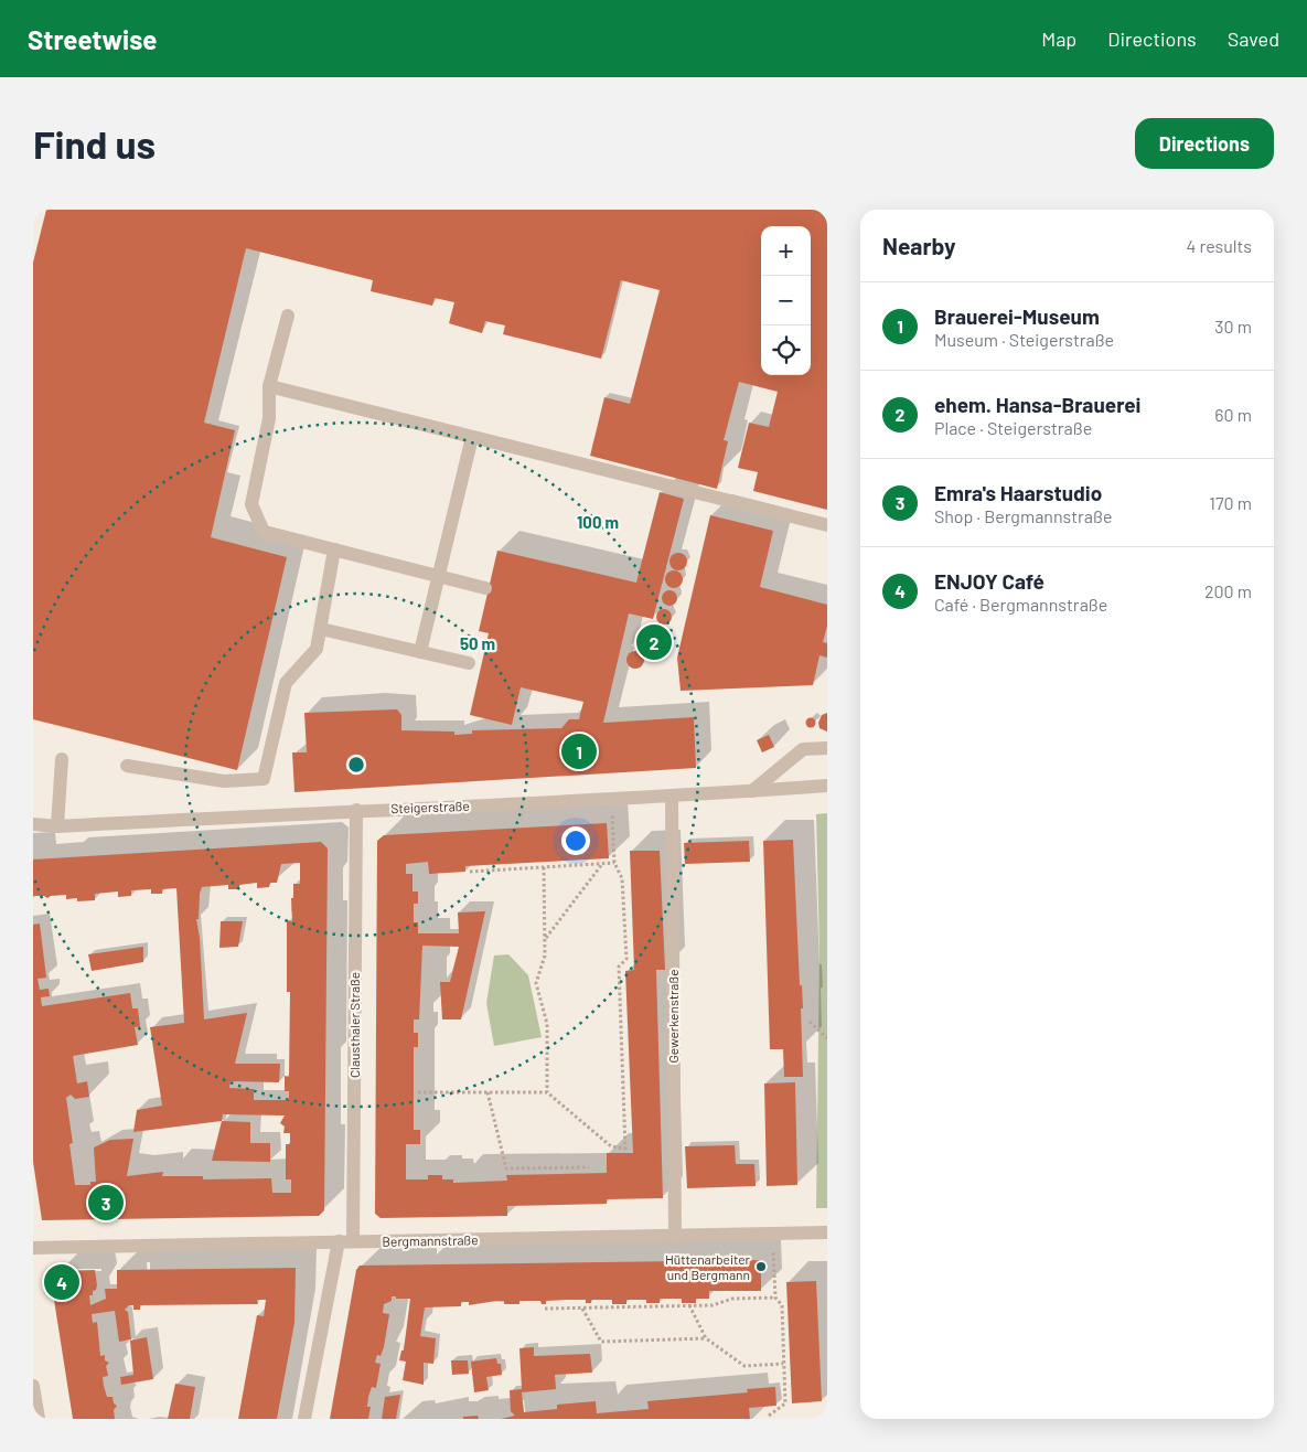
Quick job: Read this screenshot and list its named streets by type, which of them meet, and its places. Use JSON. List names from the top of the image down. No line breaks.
{"streets":{"street":["Steigerstraße","Gewerkenstraße","Clausthaler Straße","Bergmannstraße"]},"crossings":[["Steigerstraße","Gewerkenstraße"],["Steigerstraße","Clausthaler Straße"],["Gewerkenstraße","Bergmannstraße"],["Clausthaler Straße","Bergmannstraße"]],"places":["Hüttenarbeiter und Bergmann"],"page":{"header":"Streetwise","nav":["Map","Directions","Saved"],"buttons":"Directions","title":"Find us","heading":["Nearby","4 results"],"map_buttons":["+","−"],"list":[{"mark":"1","name":"Brauerei-Museum","note":"Museum · Steigerstraße","value":"30 m"},{"mark":"2","name":"ehem. Hansa-Brauerei","note":"Place · Steigerstraße","value":"60 m"},{"mark":"3","name":"Emra's Haarstudio","note":"Shop · Bergmannstraße","value":"170 m"},{"mark":"4","name":"ENJOY Café","note":"Café · Bergmannstraße","value":"200 m"}],"pins":["2","1","3","4"]},"rings":["100 m","50 m"]}
